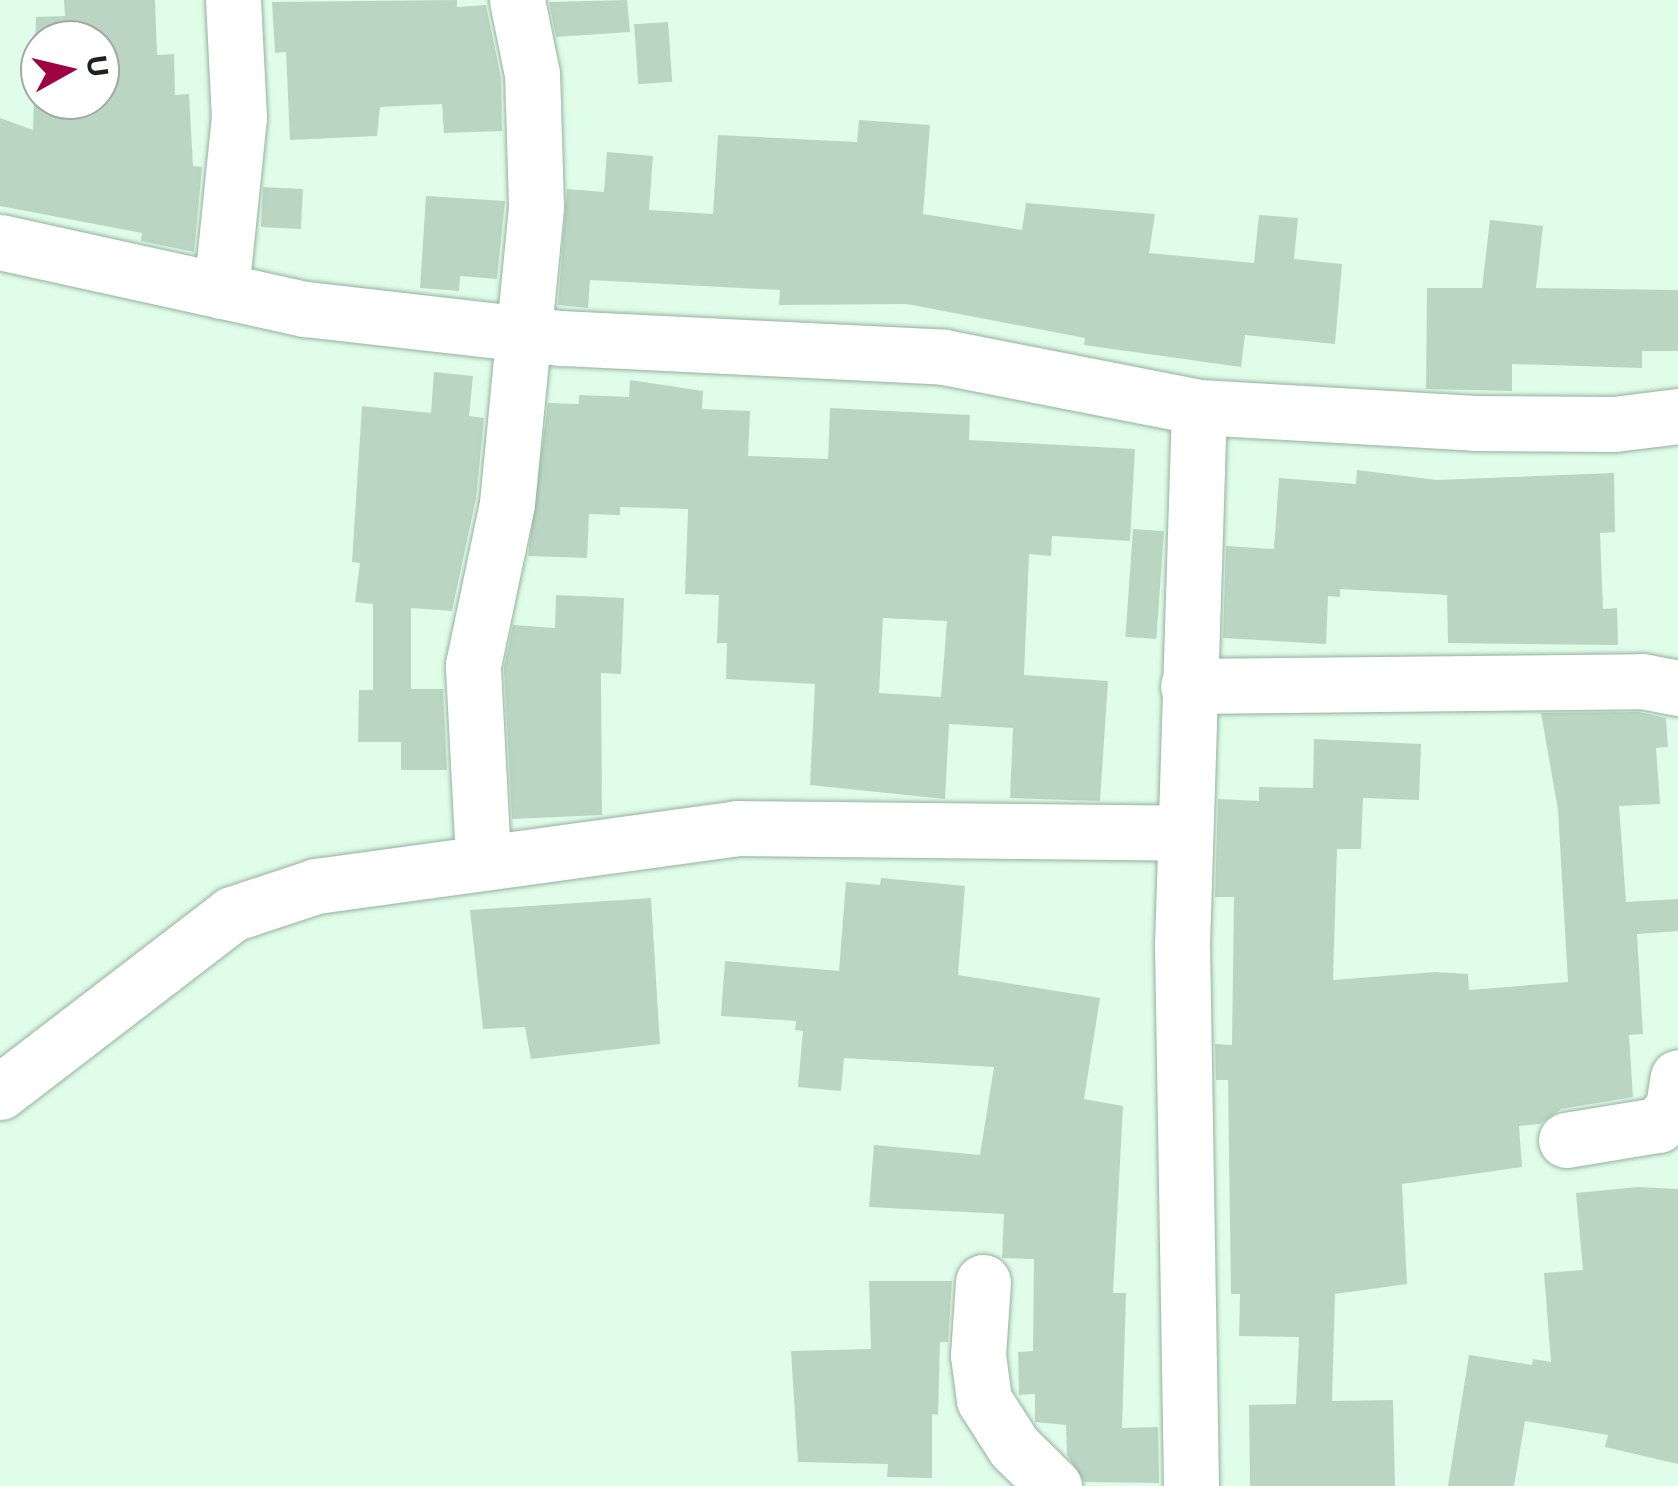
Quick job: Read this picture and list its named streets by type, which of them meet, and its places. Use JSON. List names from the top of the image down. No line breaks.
{"north":"right"}
